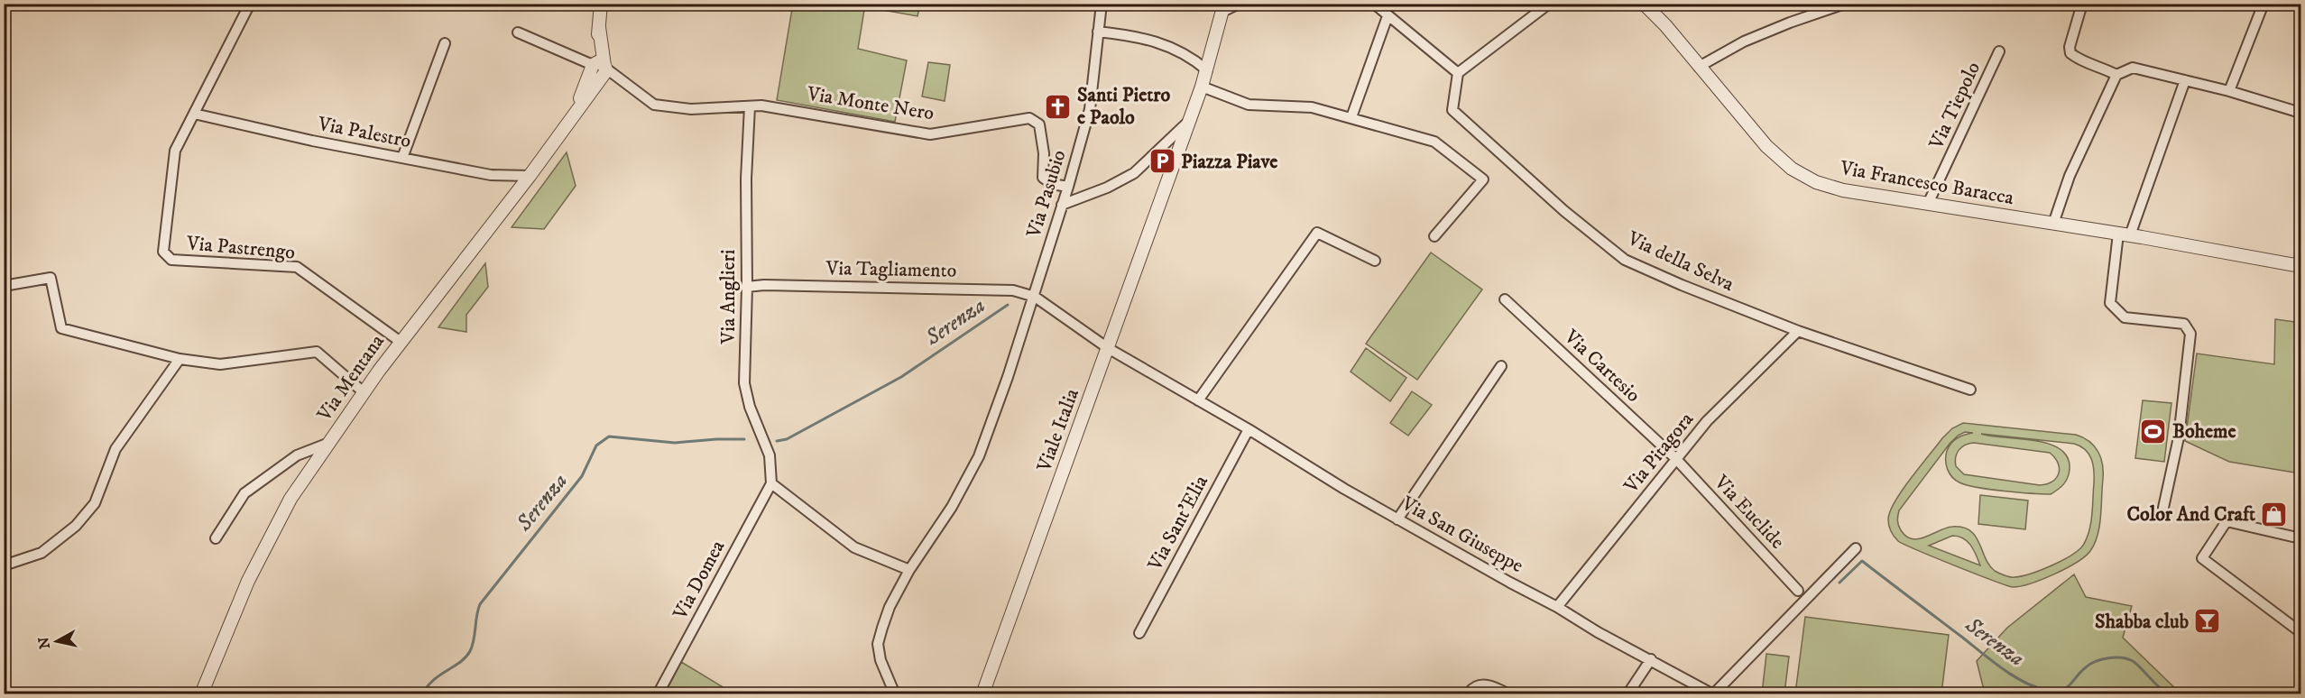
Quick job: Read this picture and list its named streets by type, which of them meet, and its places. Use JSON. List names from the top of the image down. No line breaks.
{"streets":{"street":["Via Monte Nero","Via Tiepolo","Via Palestro","Via Francesco Baracca","Via Pasubio","Via Pastrengo","Via della Selva","Via Tagliamento","Via Anglieri","Via Cartesio","Via Mentana","Viale Italia","Via Pitagora","Via Euclide","Via Sant'Elia","Via San Giuseppe","Via Domea"]},"crossings":[["Via Monte Nero","Via Pasubio"],["Via Monte Nero","Via Anglieri"],["Via Monte Nero","Via Mentana"],["Via Tiepolo","Via Francesco Baracca"],["Via Palestro","Via Pastrengo"],["Via Palestro","Via Mentana"],["Via Pasubio","Via Tagliamento"],["Via Pasubio","Via San Giuseppe"],["Via Pastrengo","Via Mentana"],["Via della Selva","Via Pitagora"],["Via Tagliamento","Via Anglieri"],["Via Tagliamento","Via San Giuseppe"],["Via Anglieri","Via Domea"],["Via Cartesio","Via Pitagora"],["Via Cartesio","Via Euclide"],["Viale Italia","Via San Giuseppe"],["Via Pitagora","Via Euclide"],["Via Pitagora","Via San Giuseppe"],["Via Sant'Elia","Via San Giuseppe"]],"water":["Serenza"],"places":{"church":["Santi Pietro e Paolo"],"parking":["Piazza Piave"],"sports":["Boheme"],"shop":["Color And Craft"],"bar":["Shabba club"]},"north":"left"}
